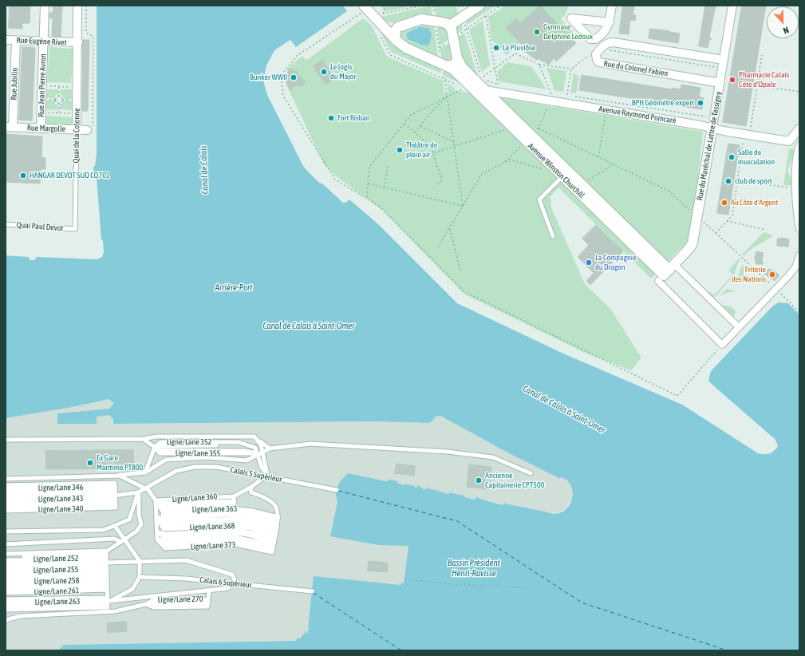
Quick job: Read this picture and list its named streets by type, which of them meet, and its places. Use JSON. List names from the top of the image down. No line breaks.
{"streets":{"street":["Rue Eugène Rivet","Rue du Colonel Fabien","Rue Jubilin","Rue Jean Pierre Avron","Avenue Raymond Poincaré","Rue Margolle","Quai de la Colonne","Rue du Maréchal de Lattre de Tassigny","Avenue Winston Churchill"],"lane":["Quai Paul Devot","Ligne/Lane 352","Calais 5 Supérieur","Ligne/Lane 346","Ligne/Lane 360","Ligne/Lane 343","Ligne/Lane 340","Ligne/Lane 363","Ligne/Lane 373","Ligne/Lane 252","Ligne/Lane 255","Ligne/Lane 258","Calais 6 Supérieur","Ligne/Lane 261","Ligne/Lane 270","Ligne/Lane 263"]},"crossings":[["Rue Eugène Rivet","Rue Jubilin"],["Rue Eugène Rivet","Rue Jean Pierre Avron"],["Rue Eugène Rivet","Quai de la Colonne"],["Rue du Colonel Fabien","Rue du Maréchal de Lattre de Tassigny"],["Rue Jubilin","Rue Margolle"],["Rue Jean Pierre Avron","Rue Margolle"],["Avenue Raymond Poincaré","Rue du Maréchal de Lattre de Tassigny"],["Avenue Raymond Poincaré","Avenue Winston Churchill"],["Rue Margolle","Quai de la Colonne"],["Quai de la Colonne","Quai Paul Devot"],["Rue du Maréchal de Lattre de Tassigny","Avenue Winston Churchill"],["Calais 5 Supérieur","Ligne/Lane 346"],["Calais 5 Supérieur","Ligne/Lane 343"],["Calais 5 Supérieur","Ligne/Lane 340"],["Ligne/Lane 346","Ligne/Lane 343"],["Ligne/Lane 346","Ligne/Lane 340"],["Ligne/Lane 360","Ligne/Lane 363"],["Ligne/Lane 343","Ligne/Lane 340"],["Ligne/Lane 363","Ligne/Lane 373"],["Ligne/Lane 252","Ligne/Lane 255"],["Ligne/Lane 252","Ligne/Lane 258"],["Ligne/Lane 252","Ligne/Lane 261"],["Ligne/Lane 255","Ligne/Lane 258"],["Ligne/Lane 255","Ligne/Lane 261"],["Ligne/Lane 258","Ligne/Lane 261"]],"water":["Canal de Calais","Arrière-Port","Canal de Calais à Saint-Omer","Bassin Président Henri-Ravisse"],"places":["Gymnase Delphine Ledoux","Le Pluviôse","Le logis du Major","Bunker WWII","Pharmacie Calais Côte d'Opale","BPH Géomètre expert","Fort Risban","Théâtre de plein air","Salle de musculation","HANGAR DEVOT SUD CO701","club de sport","Au Côte d'Argent","La Compagnie du Dragon","Friterie des Nations","Ex Gare Maritime PT800","Ancienne Capitainerie CPT500"],"north":"bottom"}
